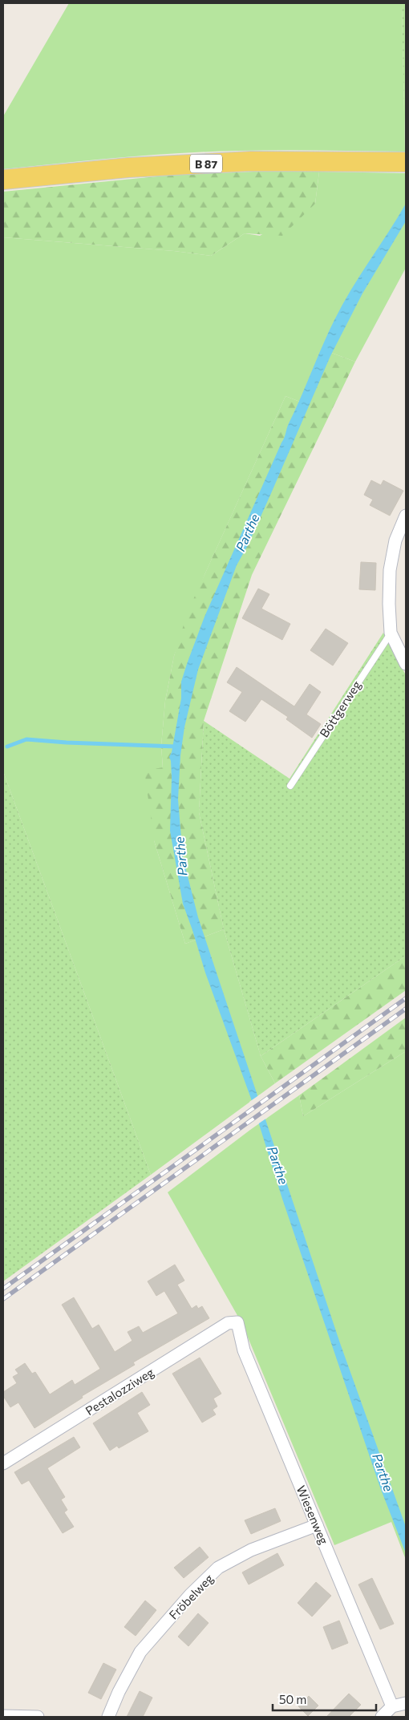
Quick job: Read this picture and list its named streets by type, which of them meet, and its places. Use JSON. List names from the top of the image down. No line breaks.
{"streets":{"main road":["B 87"],"street":["Pestalozziweg","Wiesenweg","Fröbelweg"],"lane":["Böttgerweg"]},"crossings":[["Pestalozziweg","Wiesenweg"],["Wiesenweg","Fröbelweg"]],"water":["Parthe"],"scale_bar":"50 m"}
